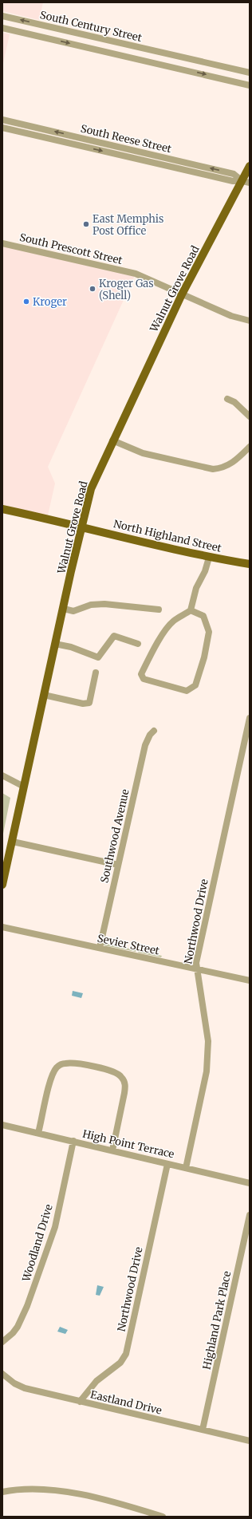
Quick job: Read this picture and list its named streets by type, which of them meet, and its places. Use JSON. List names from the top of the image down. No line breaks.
{"streets":{"main road":["Walnut Grove Road","North Highland Street"],"street":["South Century Street","South Reese Street","South Prescott Street","Southwood Avenue","Northwood Drive","Sevier Street","High Point Terrace","Woodland Drive","Highland Park Place","Eastland Drive"]},"crossings":[["South Reese Street","Walnut Grove Road"],["South Prescott Street","Walnut Grove Road"],["Walnut Grove Road","North Highland Street"],["Southwood Avenue","Sevier Street"],["Northwood Drive","Sevier Street"],["Northwood Drive","High Point Terrace"],["Northwood Drive","Eastland Drive"],["High Point Terrace","Woodland Drive"],["Highland Park Place","Eastland Drive"]],"places":["East Memphis Post Office","Kroger Gas (Shell)","Kroger"]}
